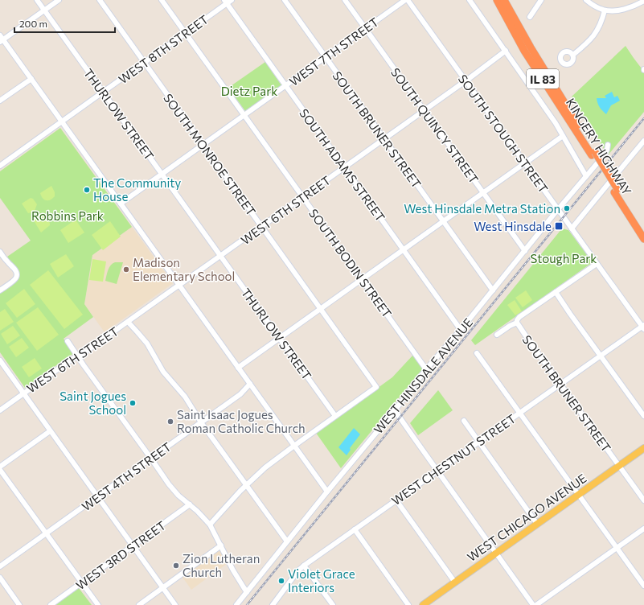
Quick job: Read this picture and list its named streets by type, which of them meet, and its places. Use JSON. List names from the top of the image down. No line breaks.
{"streets":{"highway":["IL 83","KINGERY HIGHWAY"],"main road":["WEST CHICAGO AVENUE"],"street":["WEST 8TH STREET","WEST 7TH STREET","THURLOW STREET","SOUTH QUINCY STREET","SOUTH BRUNER STREET","SOUTH STOUGH STREET","SOUTH MONROE STREET","SOUTH ADAMS STREET","WEST 6TH STREET","SOUTH BODIN STREET","WEST HINSDALE AVENUE","WEST CHESTNUT STREET","WEST 4TH STREET","WEST 3RD STREET"]},"crossings":[["WEST 8TH STREET","THURLOW STREET"],["WEST 8TH STREET","SOUTH MONROE STREET"],["WEST 8TH STREET","SOUTH ADAMS STREET"],["WEST 8TH STREET","SOUTH BODIN STREET"],["WEST 7TH STREET","THURLOW STREET"],["WEST 7TH STREET","SOUTH QUINCY STREET"],["WEST 7TH STREET","SOUTH BRUNER STREET"],["WEST 7TH STREET","SOUTH MONROE STREET"],["WEST 7TH STREET","SOUTH ADAMS STREET"],["WEST 7TH STREET","SOUTH BODIN STREET"],["THURLOW STREET","SOUTH MONROE STREET"],["THURLOW STREET","WEST 6TH STREET"],["SOUTH QUINCY STREET","WEST 6TH STREET"],["SOUTH QUINCY STREET","WEST HINSDALE AVENUE"],["SOUTH BRUNER STREET","WEST 6TH STREET"],["SOUTH BRUNER STREET","WEST HINSDALE AVENUE"],["SOUTH BRUNER STREET","WEST CHESTNUT STREET"],["SOUTH BRUNER STREET","WEST CHICAGO AVENUE"],["SOUTH STOUGH STREET","WEST 6TH STREET"],["SOUTH STOUGH STREET","WEST HINSDALE AVENUE"],["SOUTH STOUGH STREET","WEST CHESTNUT STREET"],["SOUTH MONROE STREET","WEST 6TH STREET"],["SOUTH ADAMS STREET","WEST 6TH STREET"],["SOUTH ADAMS STREET","WEST HINSDALE AVENUE"],["WEST 6TH STREET","SOUTH BODIN STREET"],["SOUTH BODIN STREET","WEST HINSDALE AVENUE"]],"parks":["Dietz Park","Robbins Park","Stough Park"],"places":{"other":["The Community House","West Hinsdale Metra Station","Madison Elementary School","Saint Jogues School","Saint Isaac Jogues Roman Catholic Church","Zion Lutheran Church","Violet Grace Interiors"],"transit":["West Hinsdale"]},"scale_bar":"200 m"}
